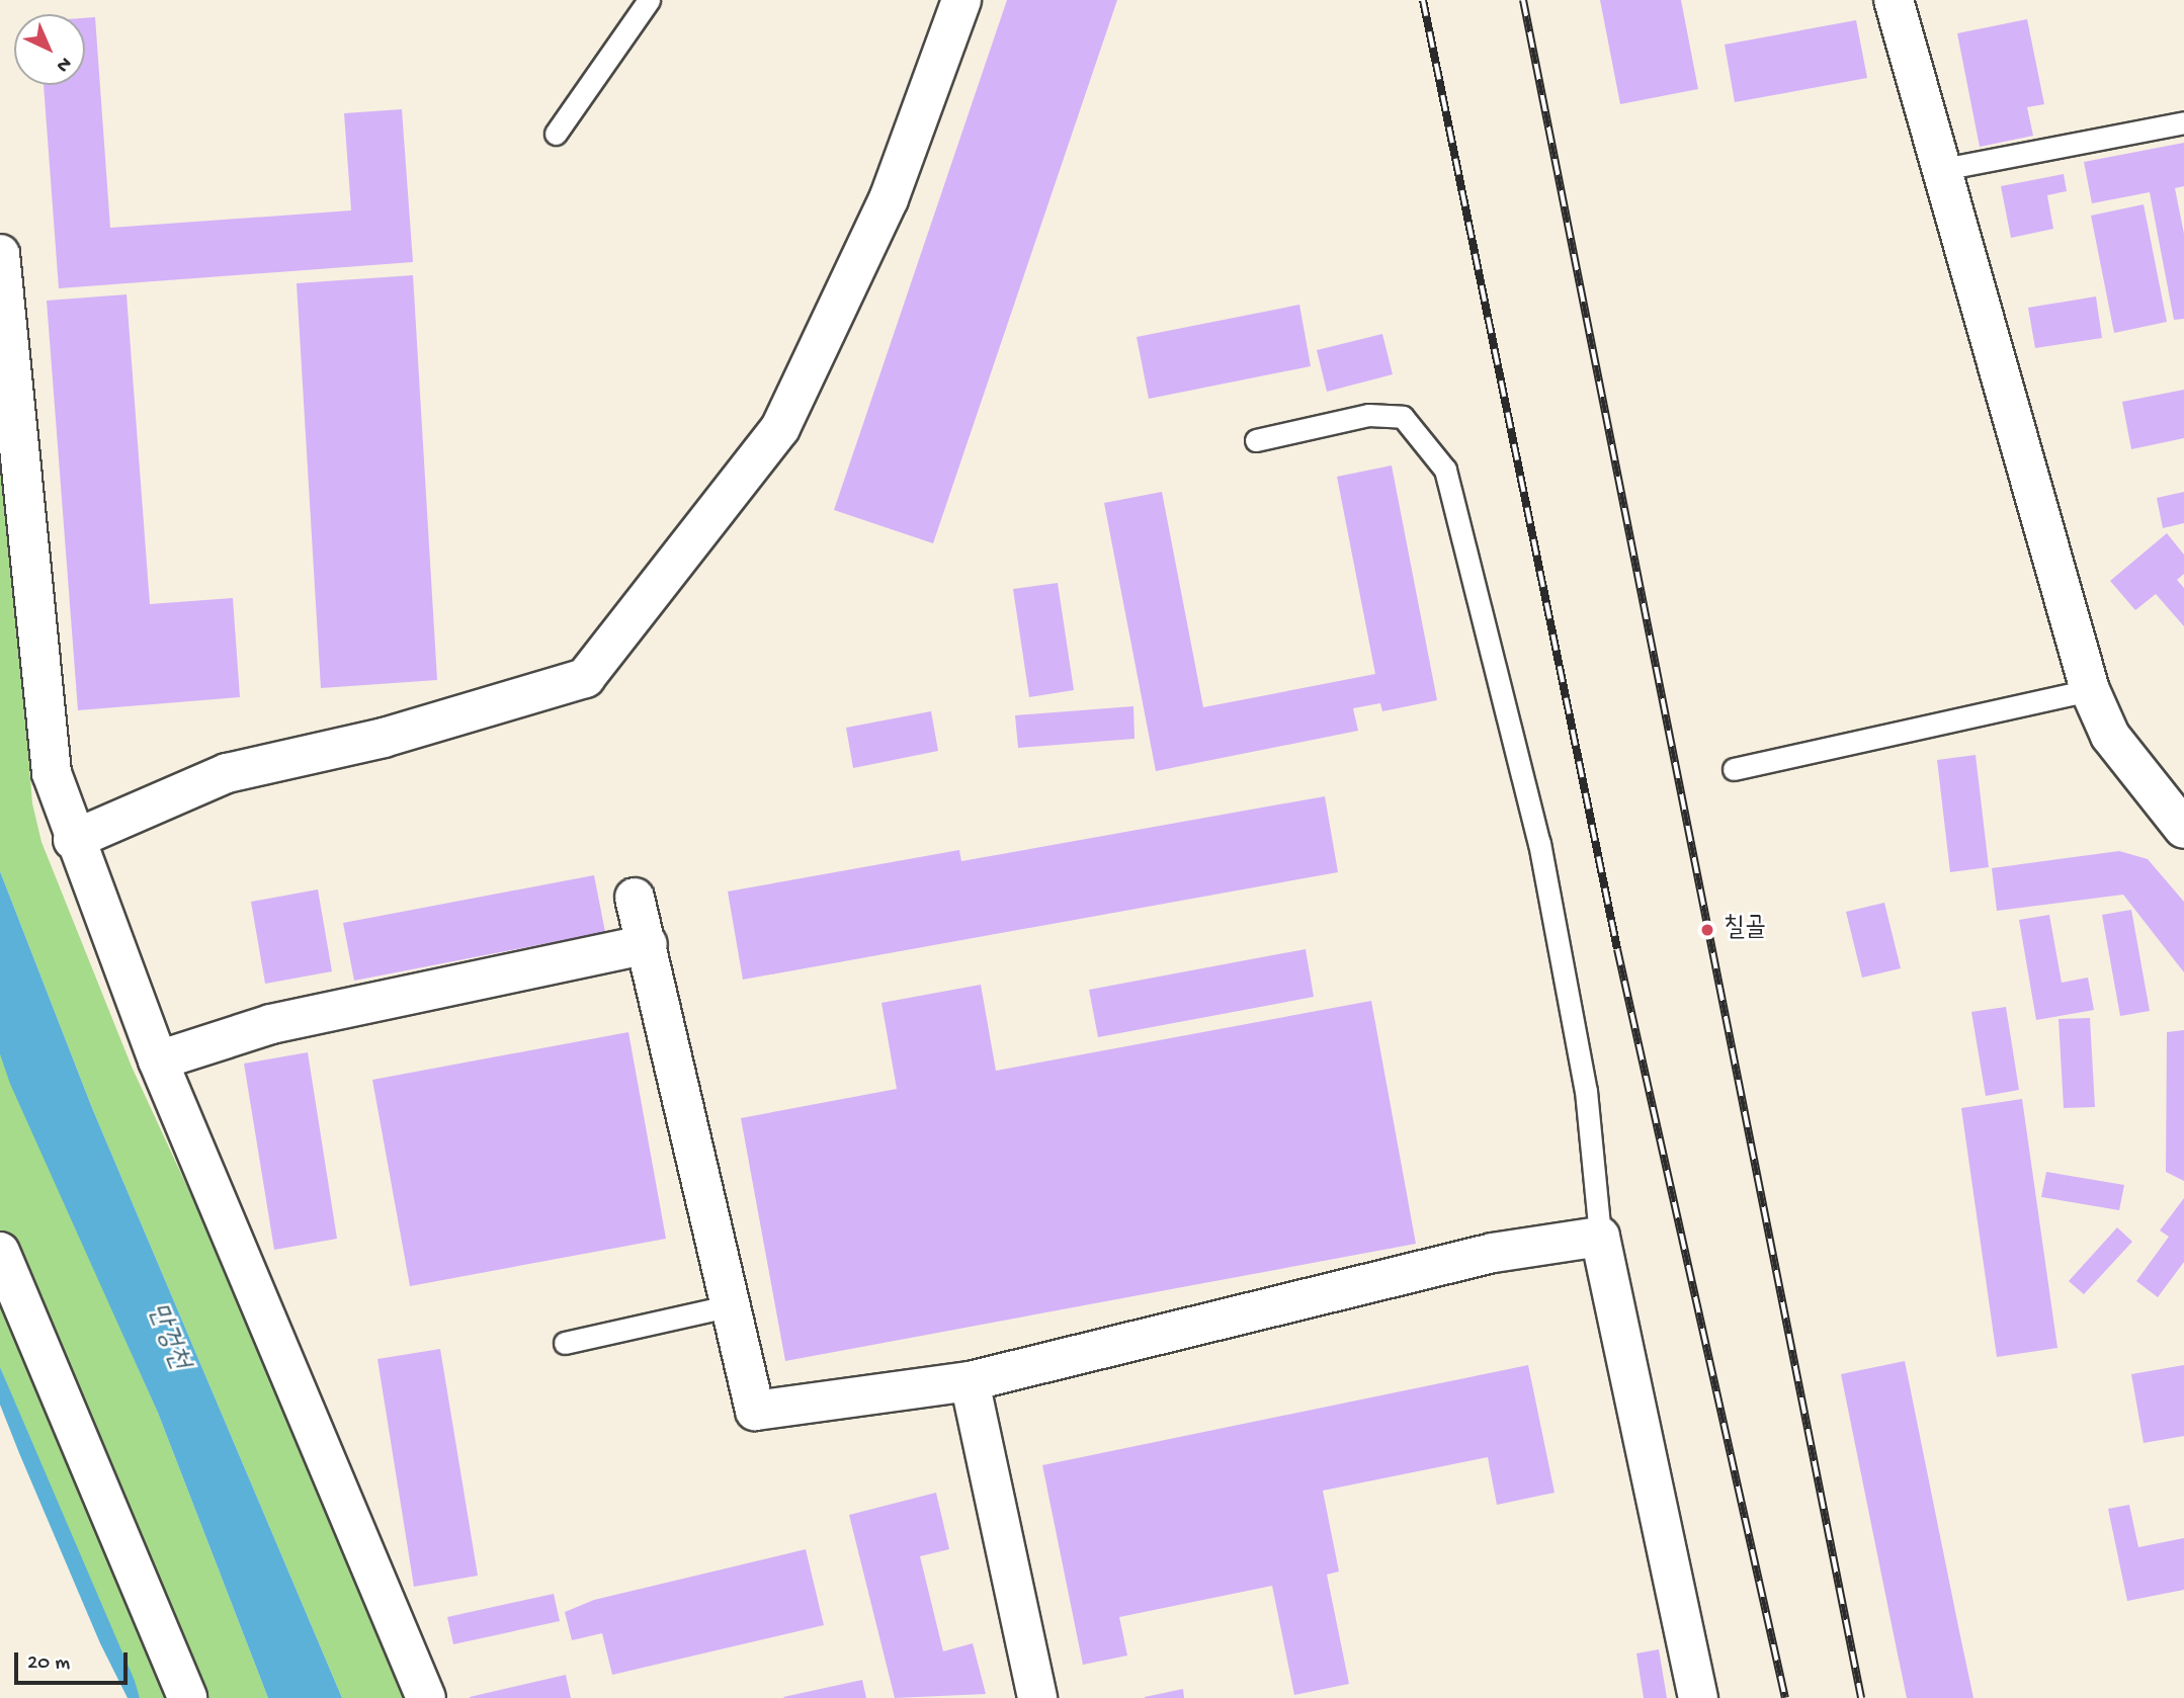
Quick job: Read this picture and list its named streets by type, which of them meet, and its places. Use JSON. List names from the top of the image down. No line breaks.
{"water":["만겅천"],"places":["칠골"],"scale_bar":"20 m","north":"bottom right"}
